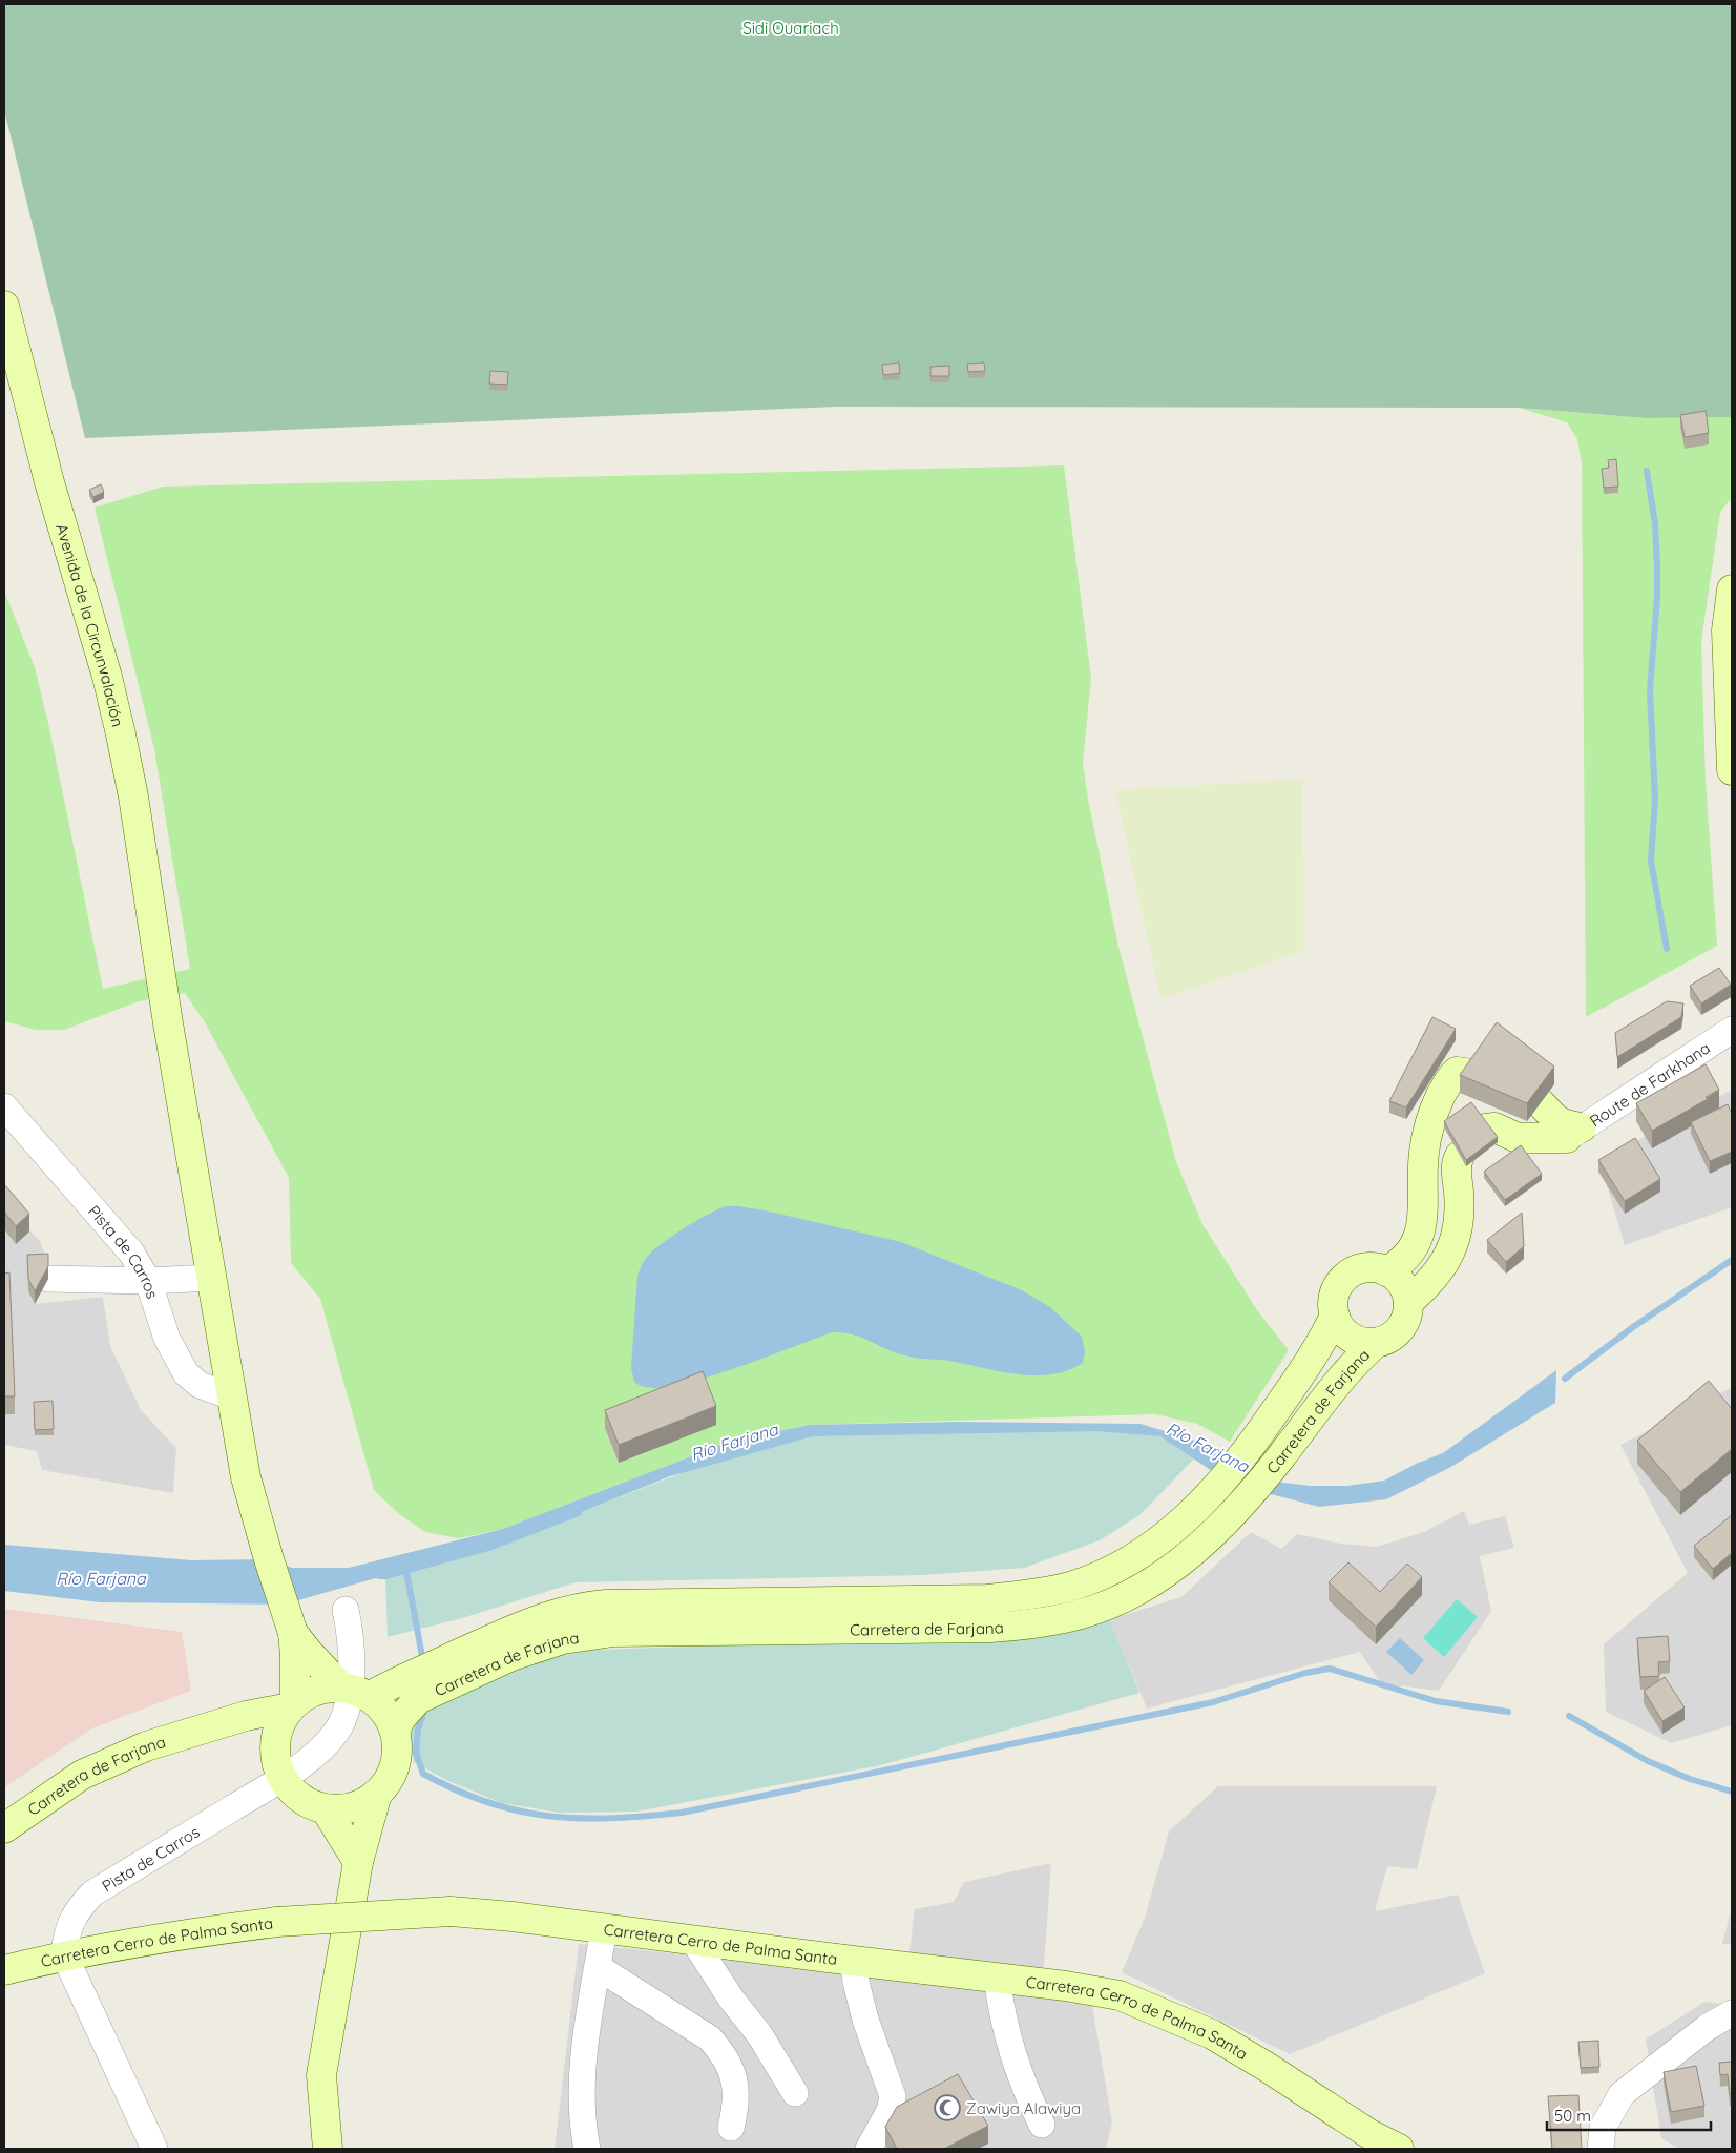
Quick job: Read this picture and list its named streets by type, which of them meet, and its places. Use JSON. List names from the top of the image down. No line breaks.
{"streets":{"main road":["Avenida de la Circunvalación","Carretera de Farjana","Carretera Cerro de Palma Santa"],"street":["Route de Farkhana","Pista de Carros"]},"crossings":[["Avenida de la Circunvalación","Pista de Carros"],["Pista de Carros","Carretera de Farjana"],["Pista de Carros","Carretera Cerro de Palma Santa"]],"water":["Río Farjana"],"parks":["Sidi Ouariach"],"places":{"mosque":["Zawiya Alawiya"]},"scale_bar":"50 m"}
